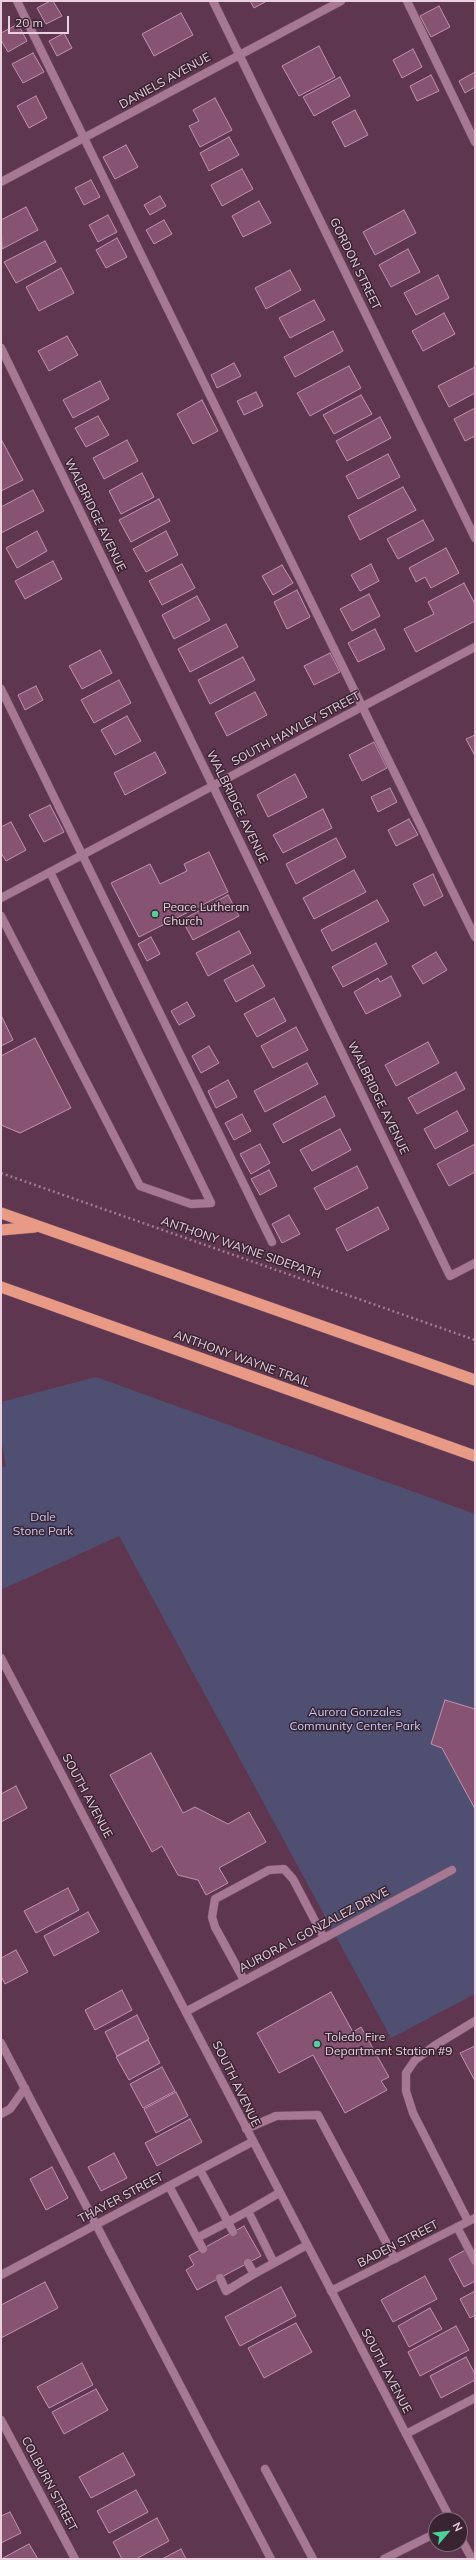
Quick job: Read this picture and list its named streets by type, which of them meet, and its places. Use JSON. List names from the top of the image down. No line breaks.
{"streets":{"highway":["ANTHONY WAYNE TRAIL"],"street":["DANIELS AVENUE","GORDON STREET","WALBRIDGE AVENUE","SOUTH HAWLEY STREET","SOUTH AVENUE","AURORA L GONZALEZ DRIVE","THAYER STREET","BADEN STREET","COLBURN STREET"],"path":["ANTHONY WAYNE SIDEPATH"]},"crossings":[["DANIELS AVENUE","GORDON STREET"],["WALBRIDGE AVENUE","SOUTH HAWLEY STREET"],["SOUTH AVENUE","AURORA L GONZALEZ DRIVE"],["SOUTH AVENUE","THAYER STREET"],["SOUTH AVENUE","BADEN STREET"]],"parks":["Dale Stone Park","Aurora Gonzales Community Center Park"],"places":["Peace Lutheran Church","Toledo Fire Department Station #9"],"scale_bar":"20 m","north":"top right"}
